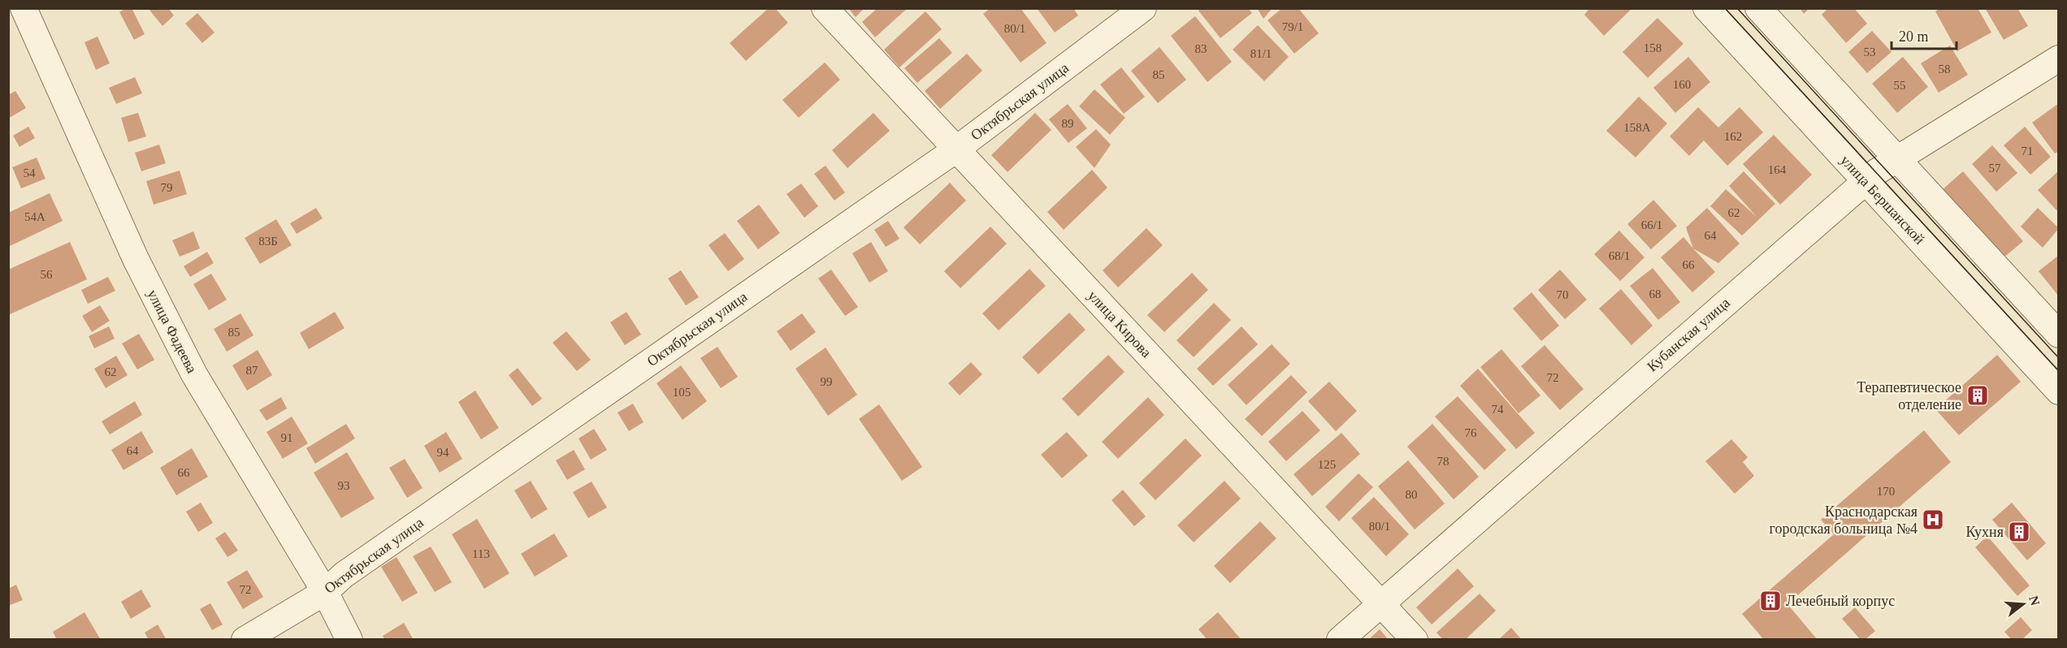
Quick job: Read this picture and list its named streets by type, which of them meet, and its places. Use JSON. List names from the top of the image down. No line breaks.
{"streets":{"street":["Октябрьская улица","улица Бершанской","улица Кирова","улица Фадеева","Кубанская улица"]},"crossings":[["Октябрьская улица","улица Кирова"],["Октябрьская улица","улица Фадеева"],["улица Бершанской","Кубанская улица"],["улица Кирова","Кубанская улица"]],"places":{"building":["Терапевтическое отделение","Кухня","Лечебный корпус"],"hospital":["Краснодарская городская больница №4"]},"house_numbers":["79/1","80/1","158","83","53","81/1","58","85","160","55","89","158А","162","71","57","164","54","79","62","54А","66/1","64","83Б","68/1","66","56","68","70","85","87","62","72","99","105","74","76","91","64","94","78","125","66","93","170","80","80/1","113","72"],"scale_bar":"20 m","north":"right"}
